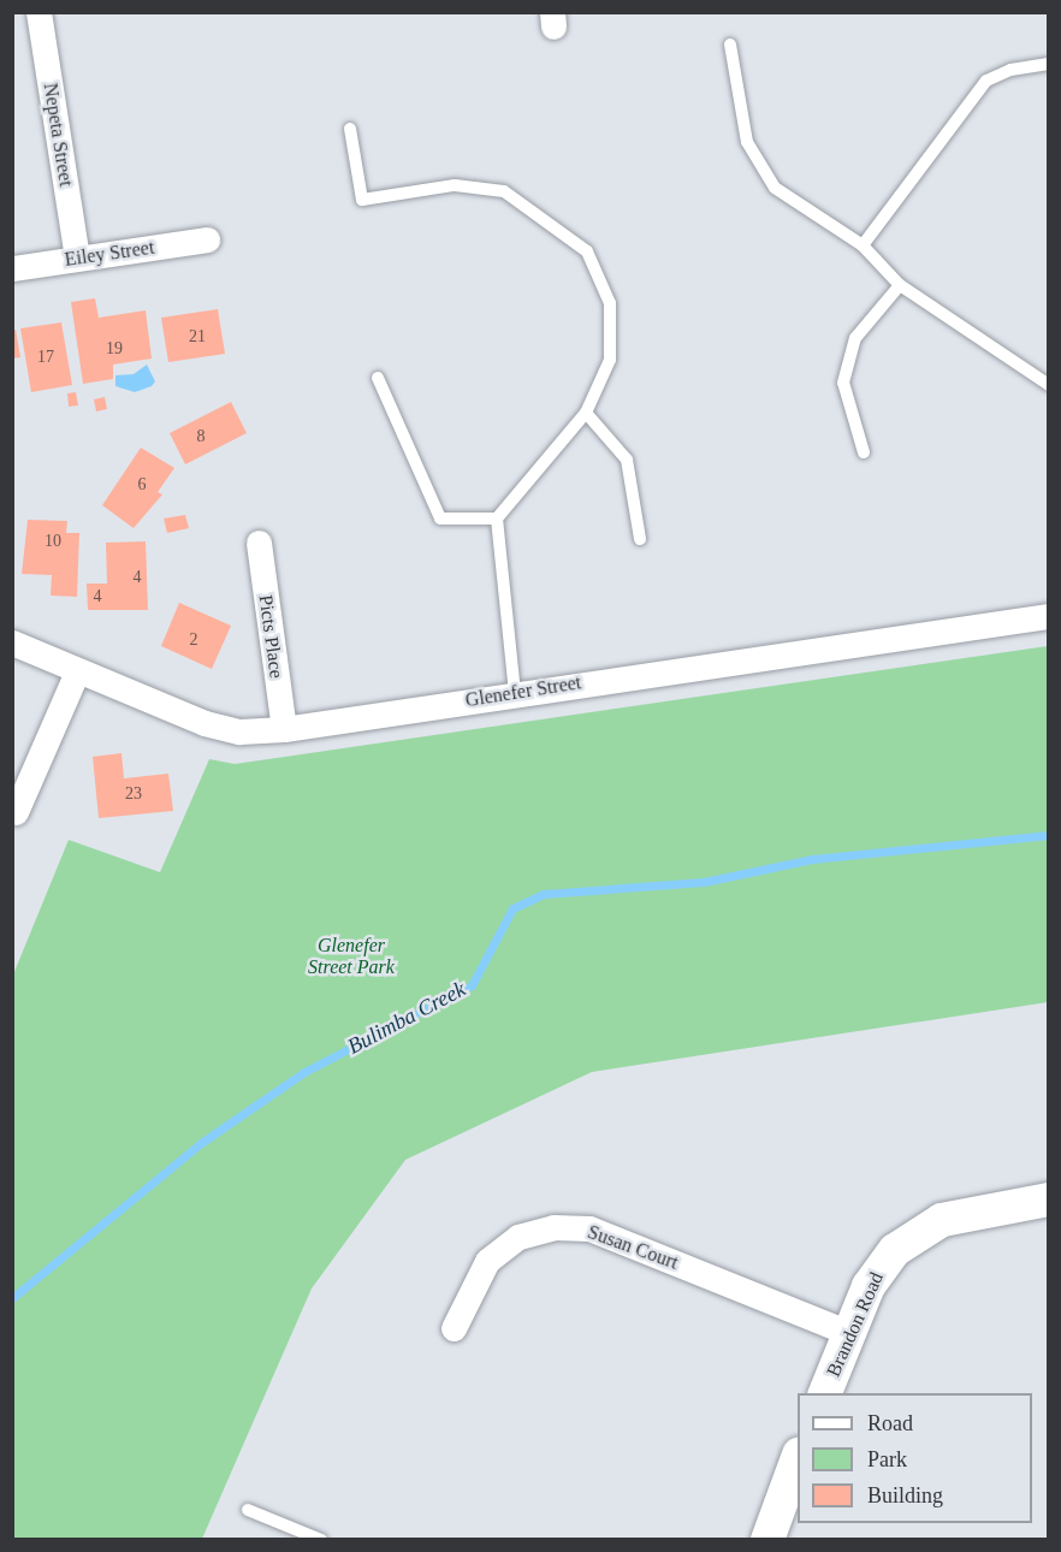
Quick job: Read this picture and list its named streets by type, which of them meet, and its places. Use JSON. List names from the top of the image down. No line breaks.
{"streets":{"street":["Nepeta Street","Eiley Street","Picts Place","Glenefer Street","Susan Court","Brandon Road"]},"crossings":[["Nepeta Street","Eiley Street"],["Picts Place","Glenefer Street"],["Susan Court","Brandon Road"]],"water":["Bulimba Creek"],"parks":["Glenefer Street Park"],"house_numbers":["21","19","17","8","6","10","4","4","2","23"],"legend":["Road","Park","Building"]}
